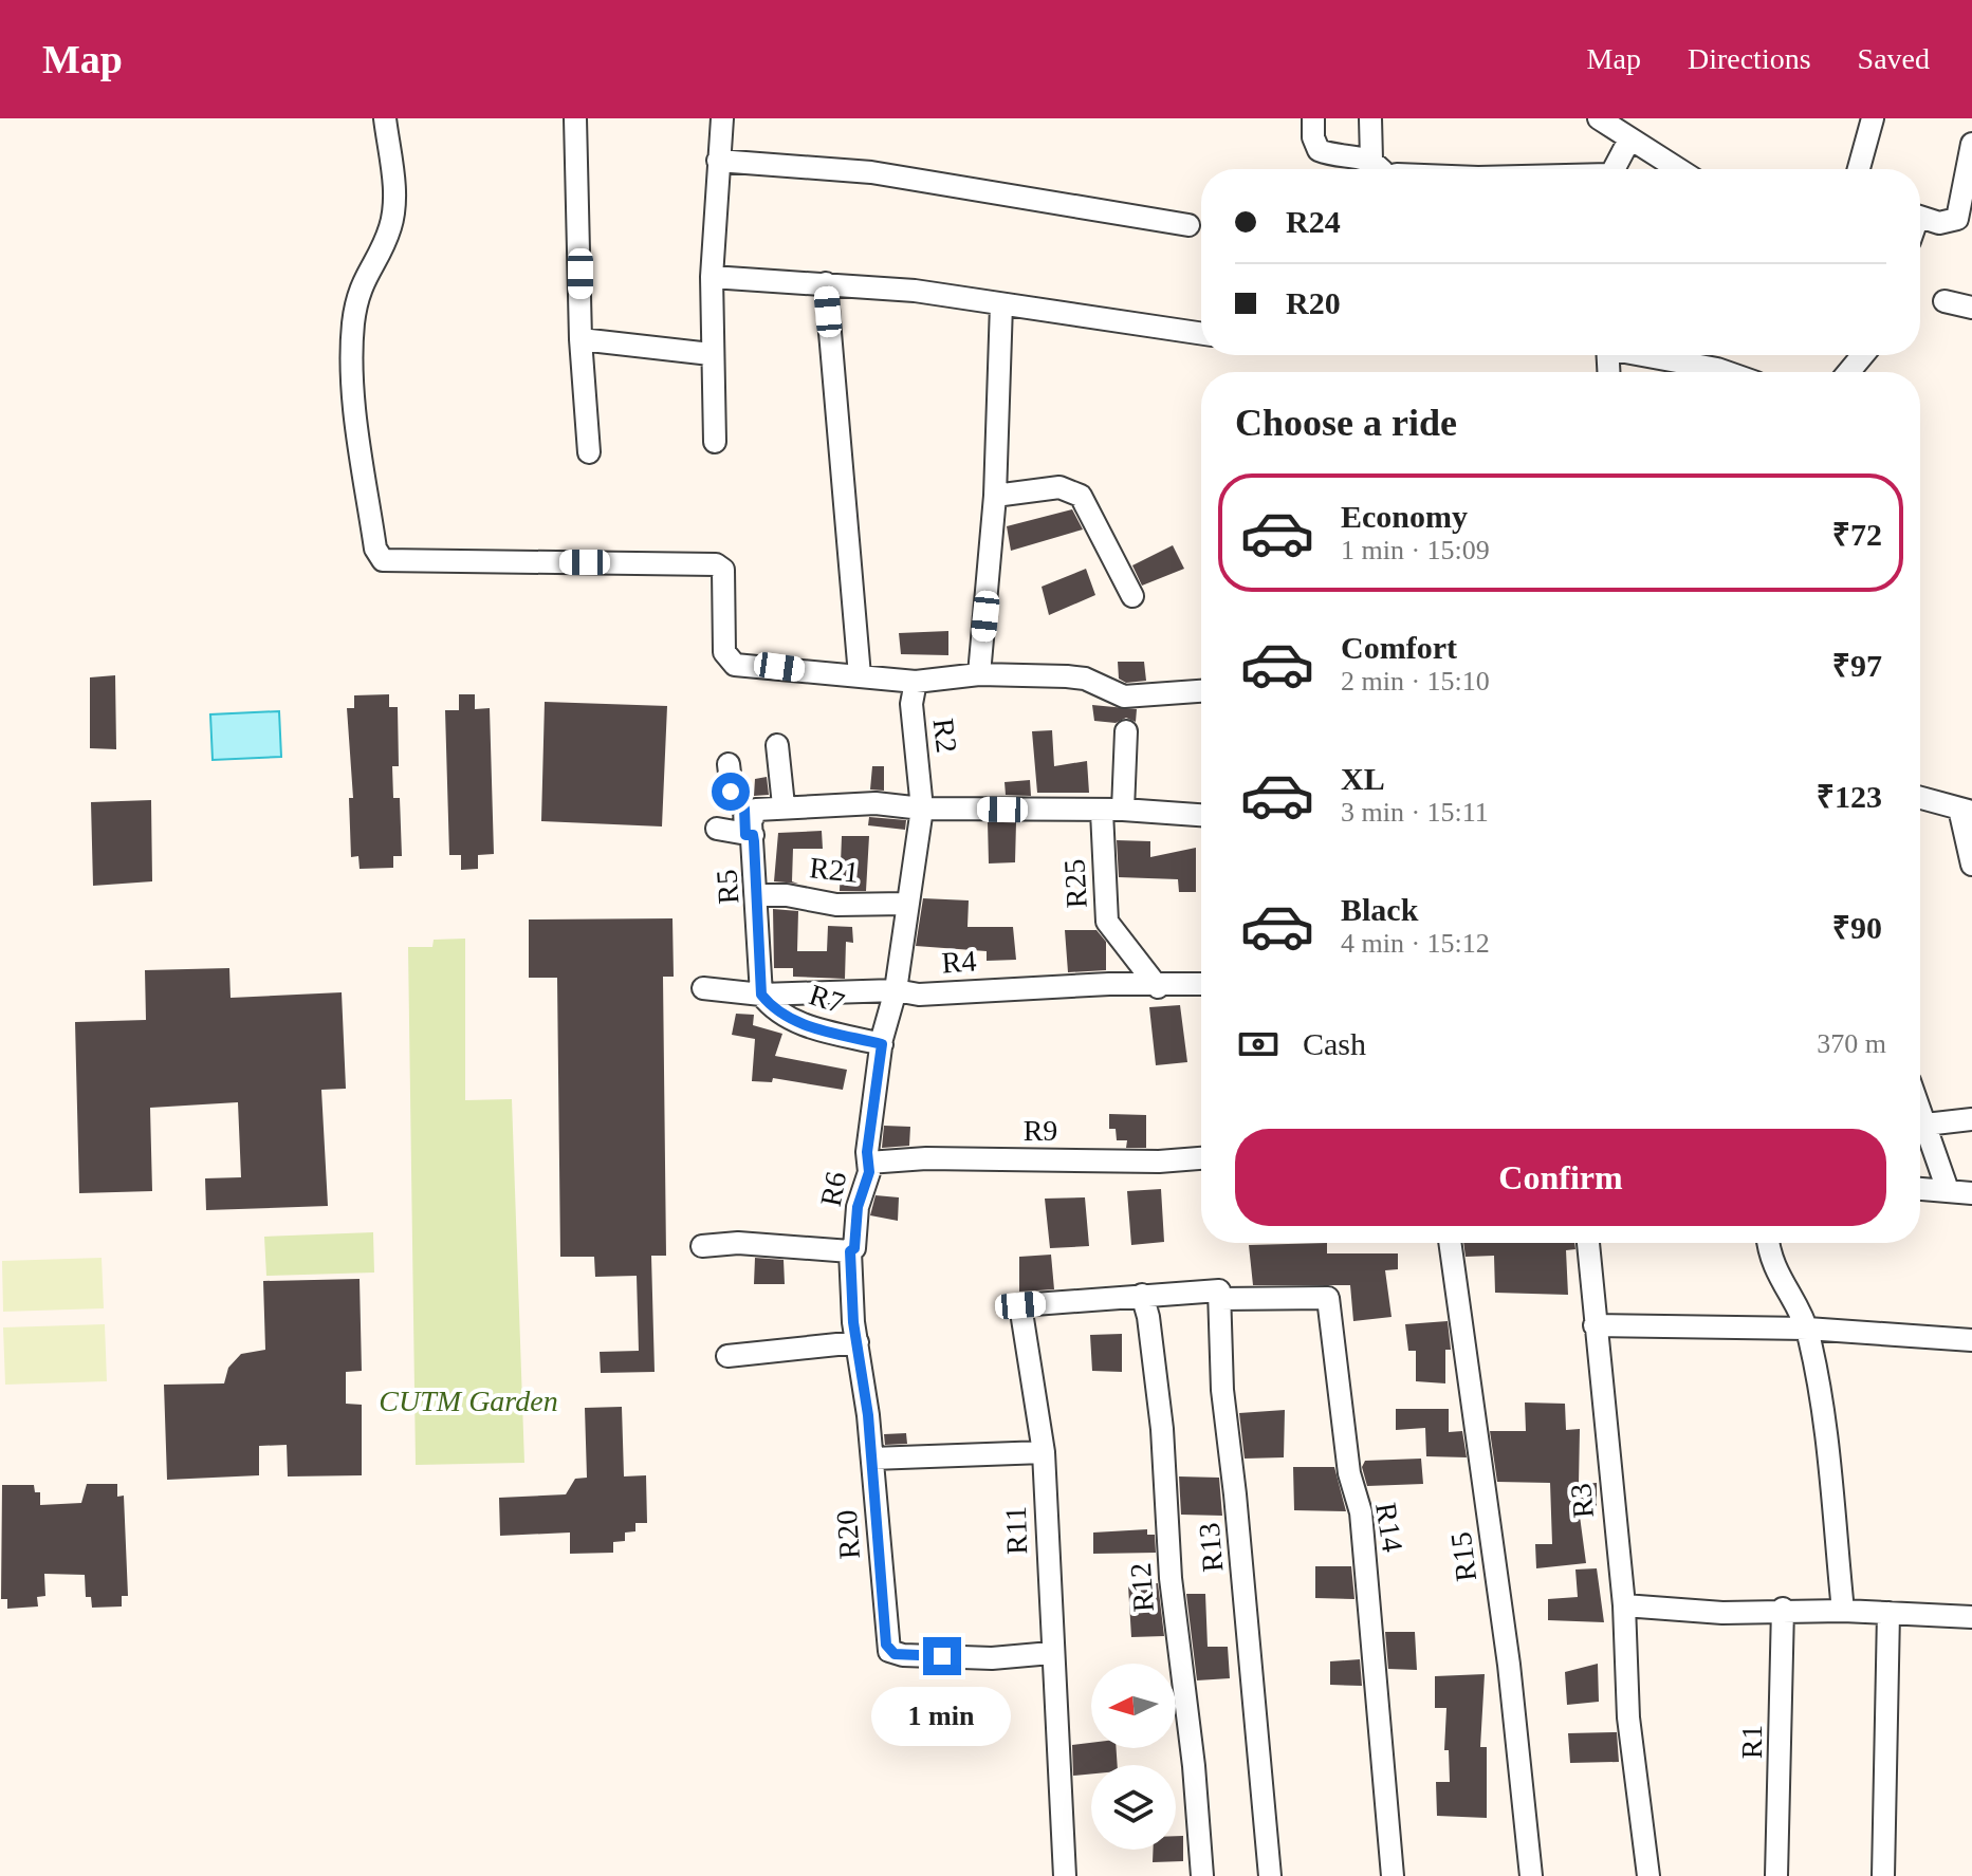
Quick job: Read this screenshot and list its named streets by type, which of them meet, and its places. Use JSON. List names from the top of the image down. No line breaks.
{"streets":{"street":["R2","R21","R25","R5","R4","R7","R9","R6","R3","R14","R11","R20","R13","R15","R12","R1"]},"crossings":[["R2","R4"],["R21","R5"],["R21","R4"],["R25","R4"],["R5","R7"],["R4","R6"],["R7","R6"],["R9","R6"],["R6","R20"],["R14","R13"],["R11","R20"],["R11","R12"]],"parks":["CUTM Garden"],"north":"left","page":{"header":"Map","nav":["Map","Directions","Saved"],"banner":["R24","R20"],"heading":"Choose a ride","list":[{"name":"Economy","note":"1 min · 15:09","value":"₹72"},{"name":"Comfort","note":"2 min · 15:10","value":"₹97"},{"name":"XL","note":"3 min · 15:11","value":"₹123"},{"name":"Black","note":"4 min · 15:12","value":"₹90"}],"pay":["Cash","370 m"],"buttons":"Confirm","bubble":"1 min"}}
